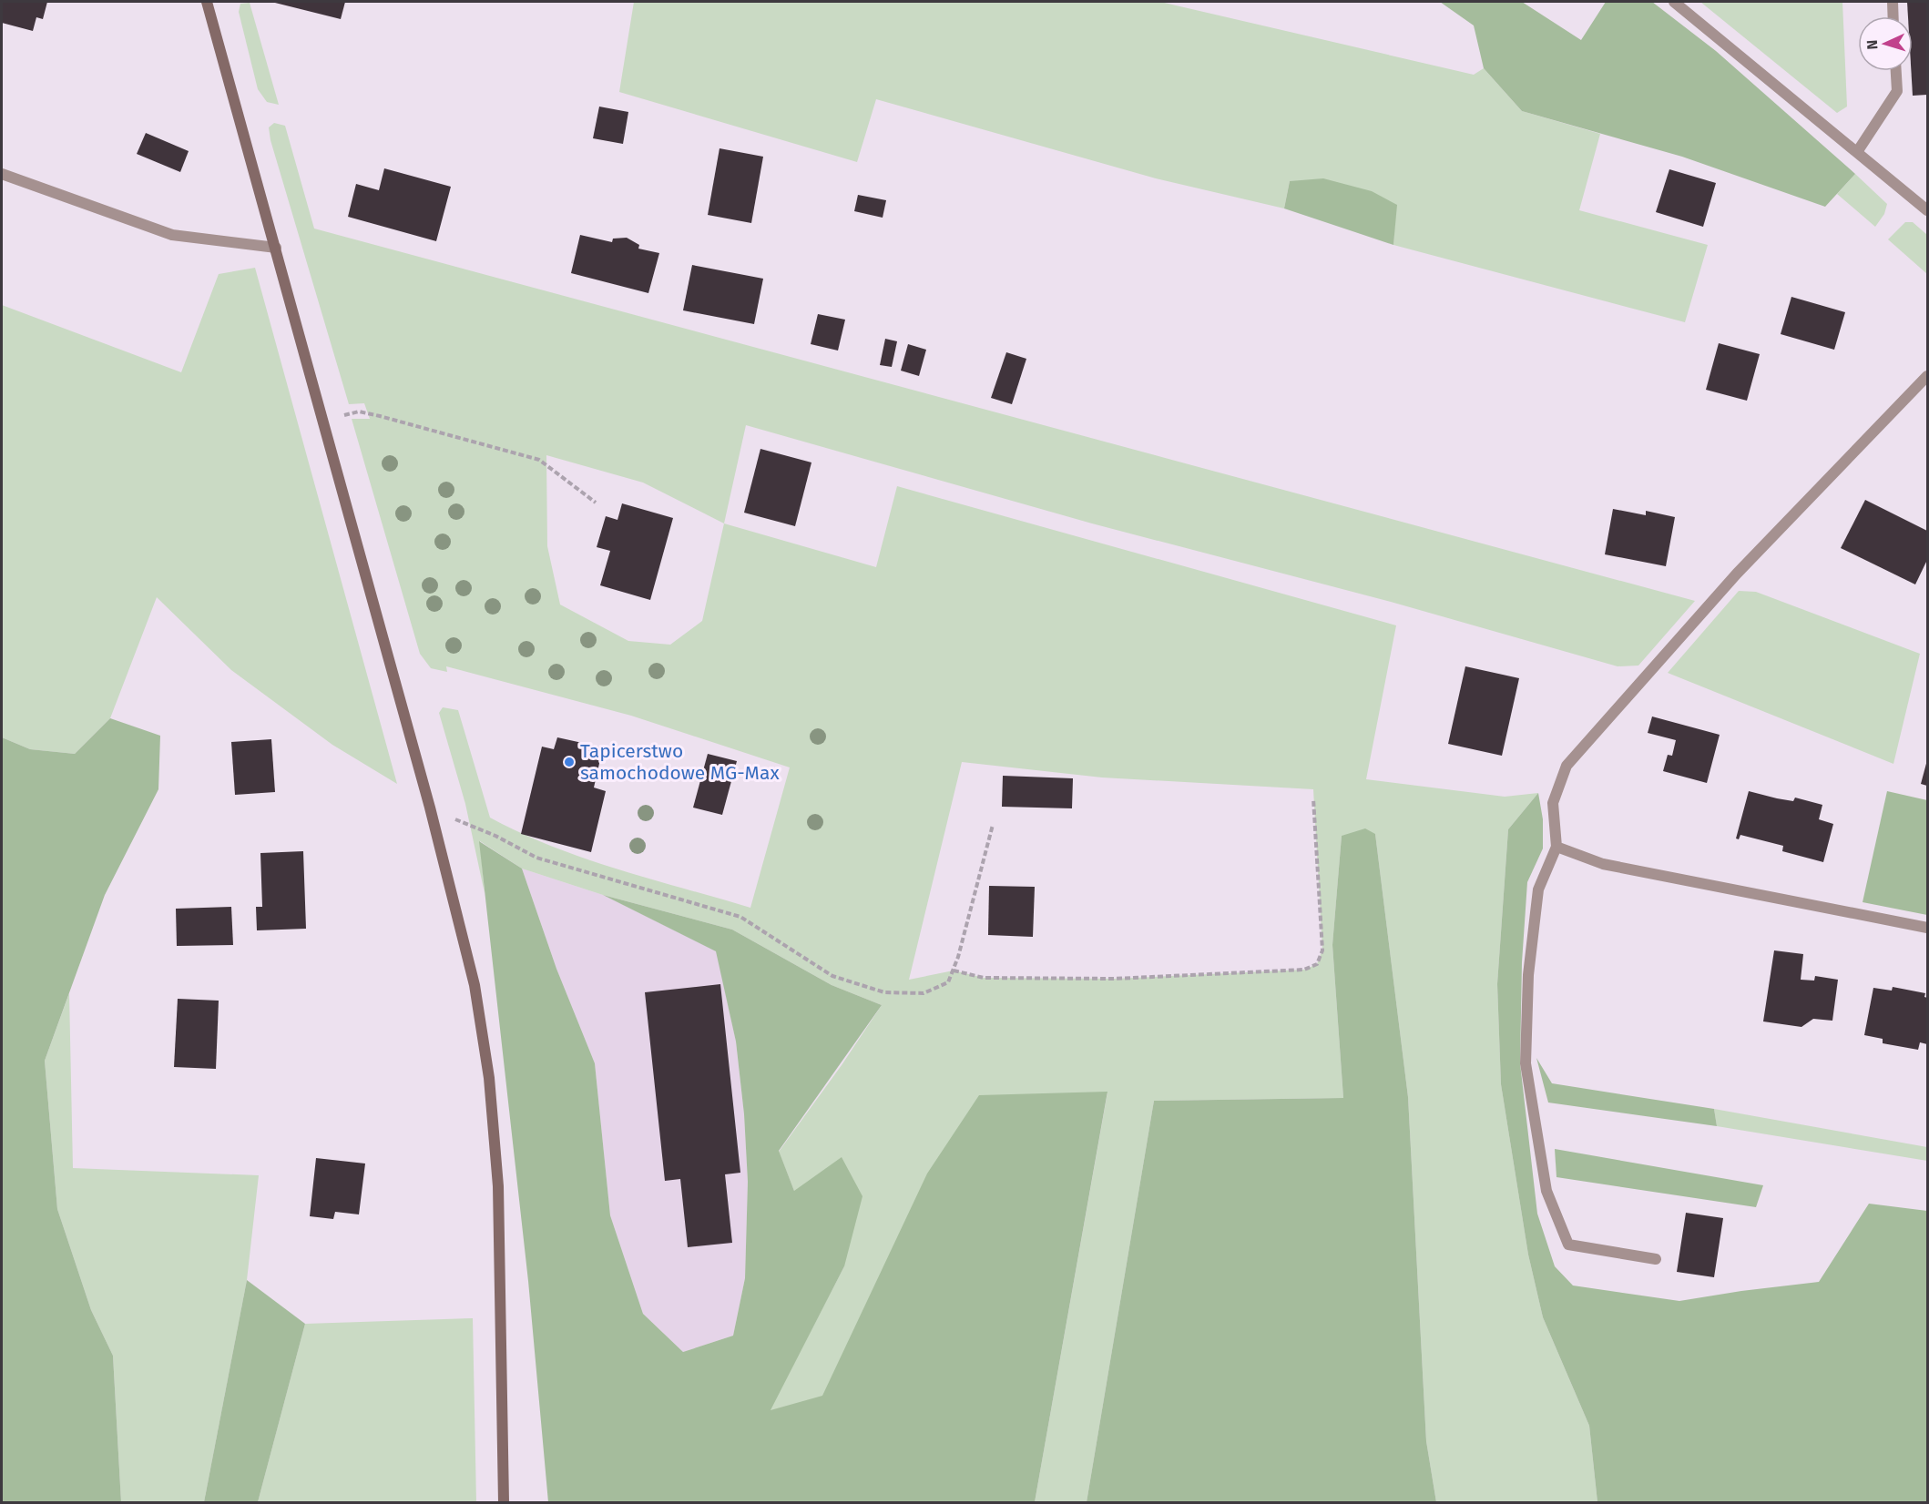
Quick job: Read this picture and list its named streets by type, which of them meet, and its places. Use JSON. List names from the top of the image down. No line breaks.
{"places":["Tapicerstwo samochodowe MG-Max"],"north":"left"}
